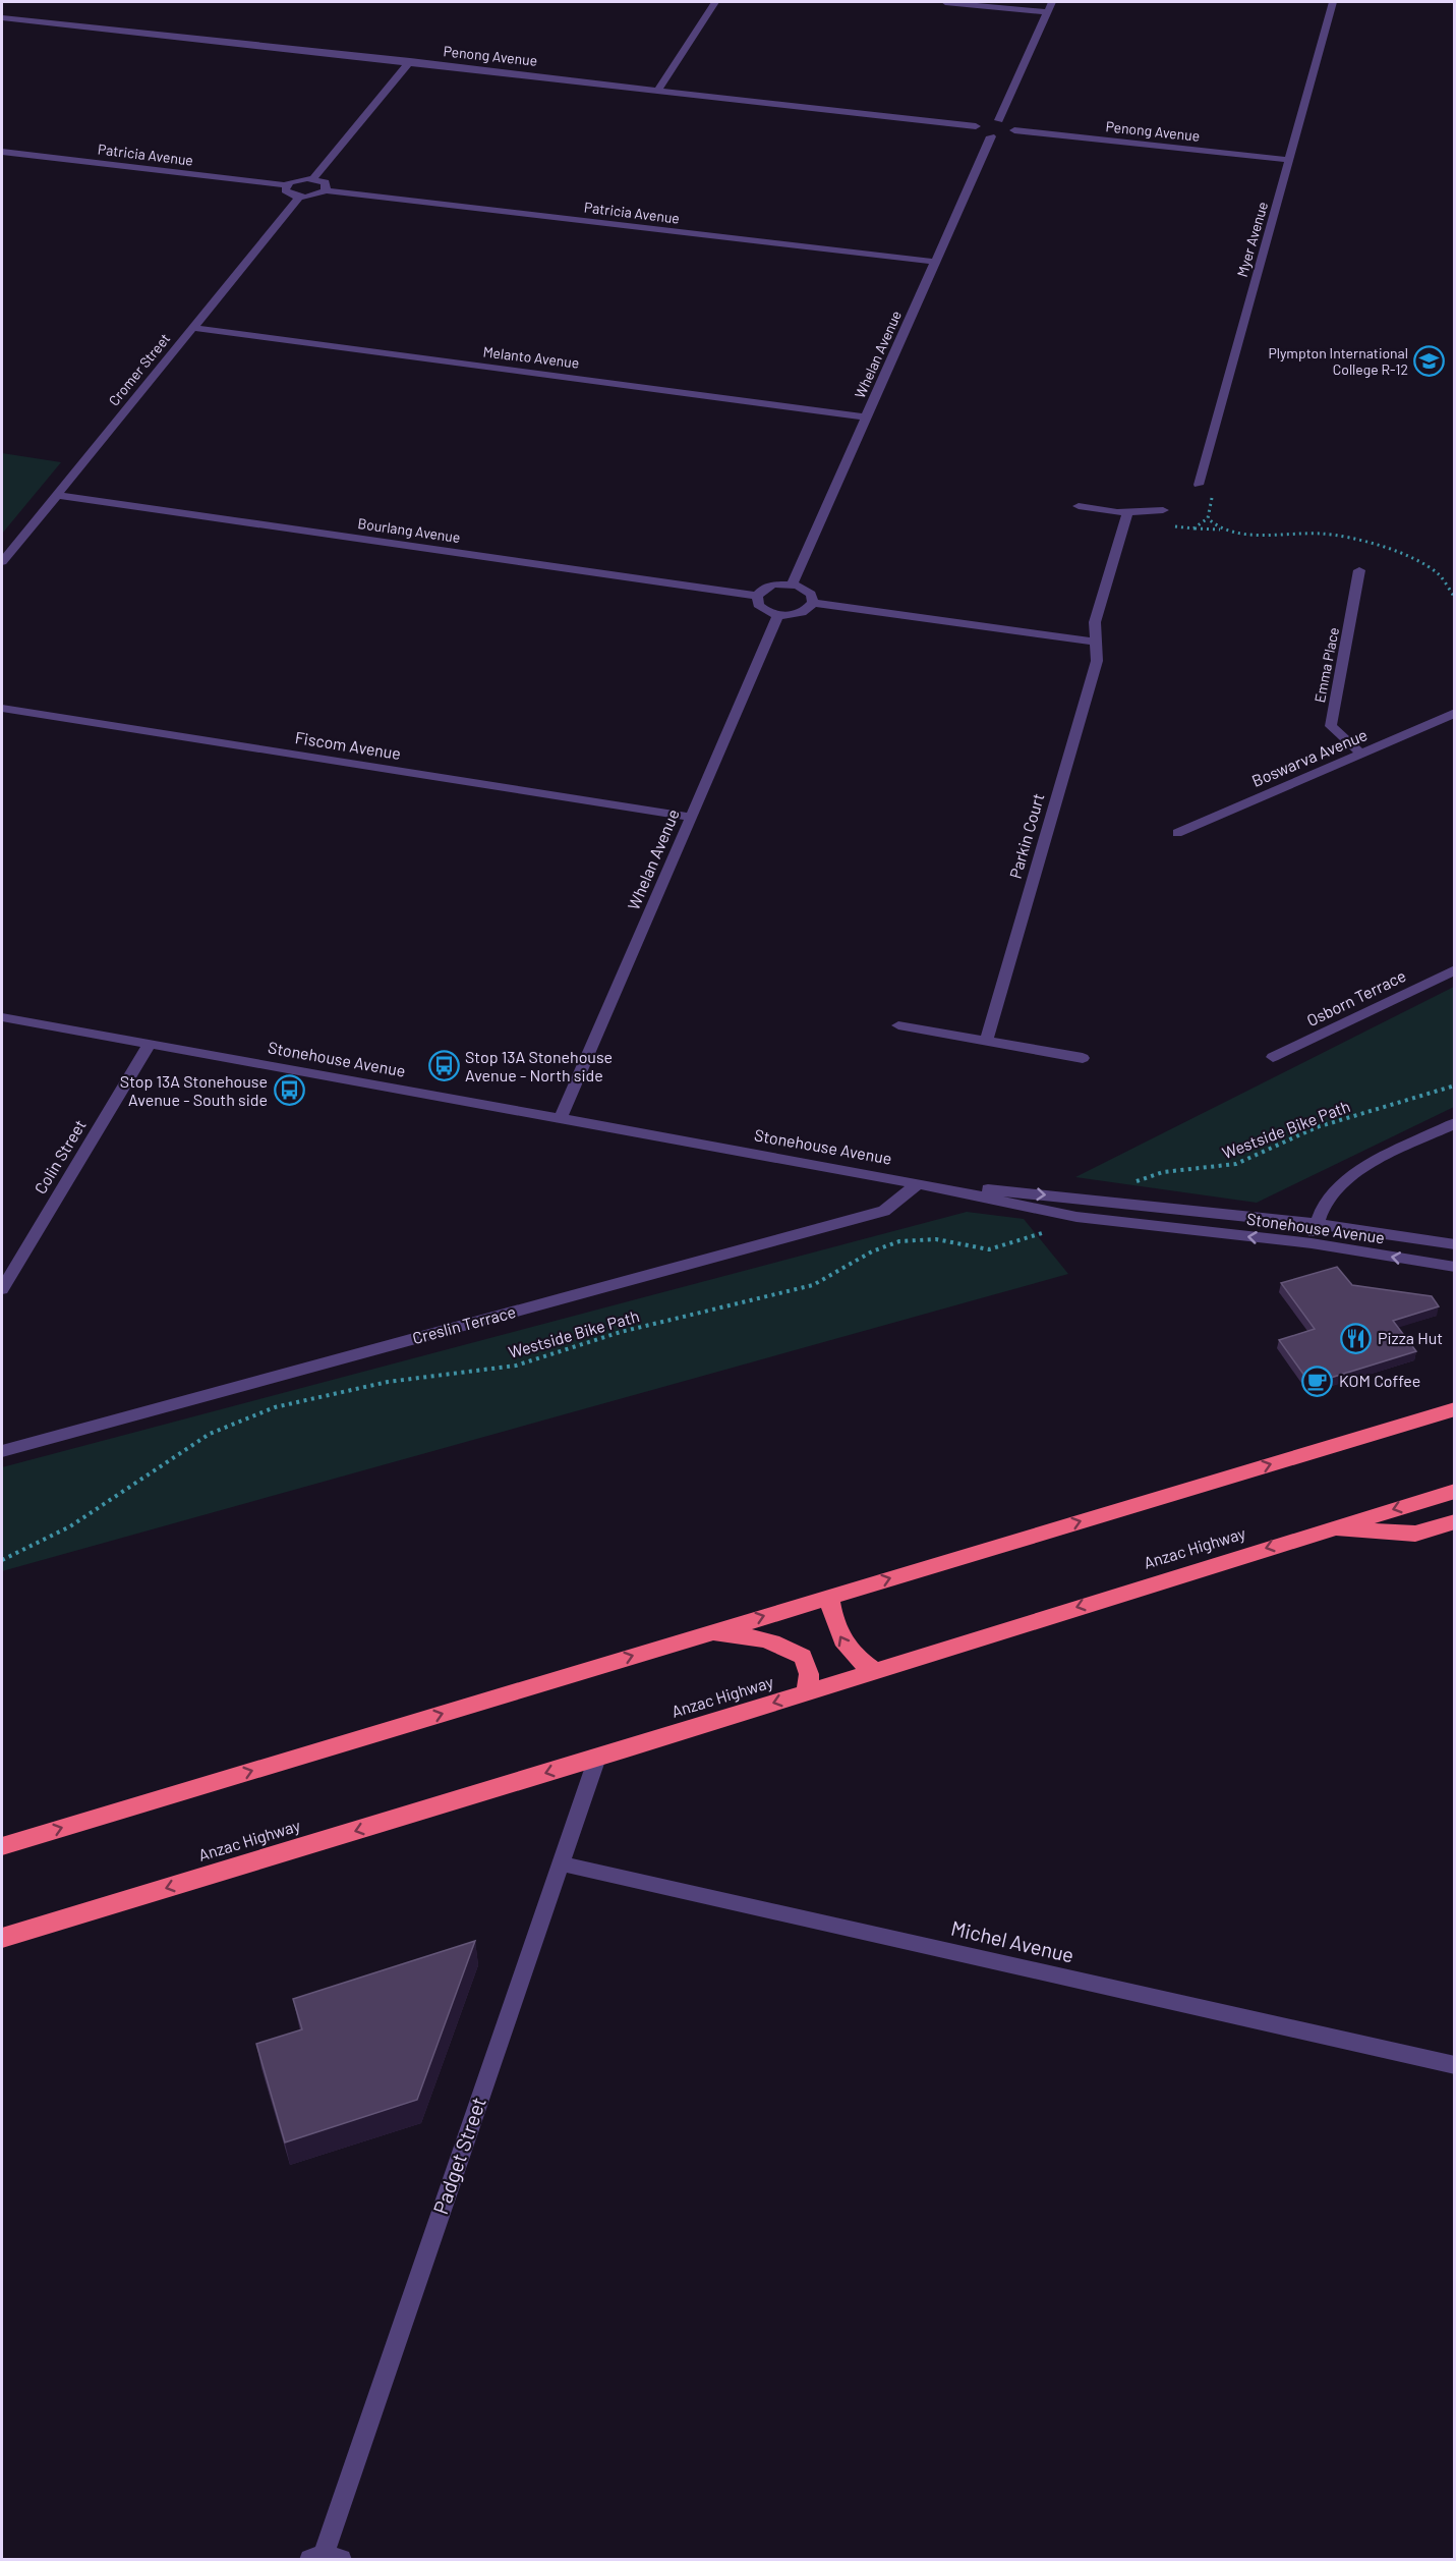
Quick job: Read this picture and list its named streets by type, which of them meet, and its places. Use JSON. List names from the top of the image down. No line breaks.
{"streets":{"highway":["Anzac Highway"],"street":["Penong Avenue","Patricia Avenue","Myer Avenue","Whelan Avenue","Melanto Avenue","Cromer Street","Bourlang Avenue","Emma Place","Fiscom Avenue","Boswarva Avenue","Parkin Court","Osborn Terrace","Stonehouse Avenue","Colin Street","Creslin Terrace","Michel Avenue","Padget Street"],"path":["Westside Bike Path"]},"crossings":[["Penong Avenue","Myer Avenue"],["Patricia Avenue","Whelan Avenue"],["Whelan Avenue","Melanto Avenue"],["Whelan Avenue","Fiscom Avenue"],["Whelan Avenue","Stonehouse Avenue"],["Melanto Avenue","Cromer Street"],["Cromer Street","Bourlang Avenue"],["Emma Place","Boswarva Avenue"],["Stonehouse Avenue","Colin Street"],["Stonehouse Avenue","Creslin Terrace"],["Anzac Highway","Padget Street"],["Michel Avenue","Padget Street"]],"places":{"school or university":["Plympton International College R-12"],"bus stop":["Stop 13A Stonehouse Avenue - North side","Stop 13A Stonehouse Avenue - South side"],"restaurant":["Pizza Hut"],"cafe":["KOM Coffee"]}}
